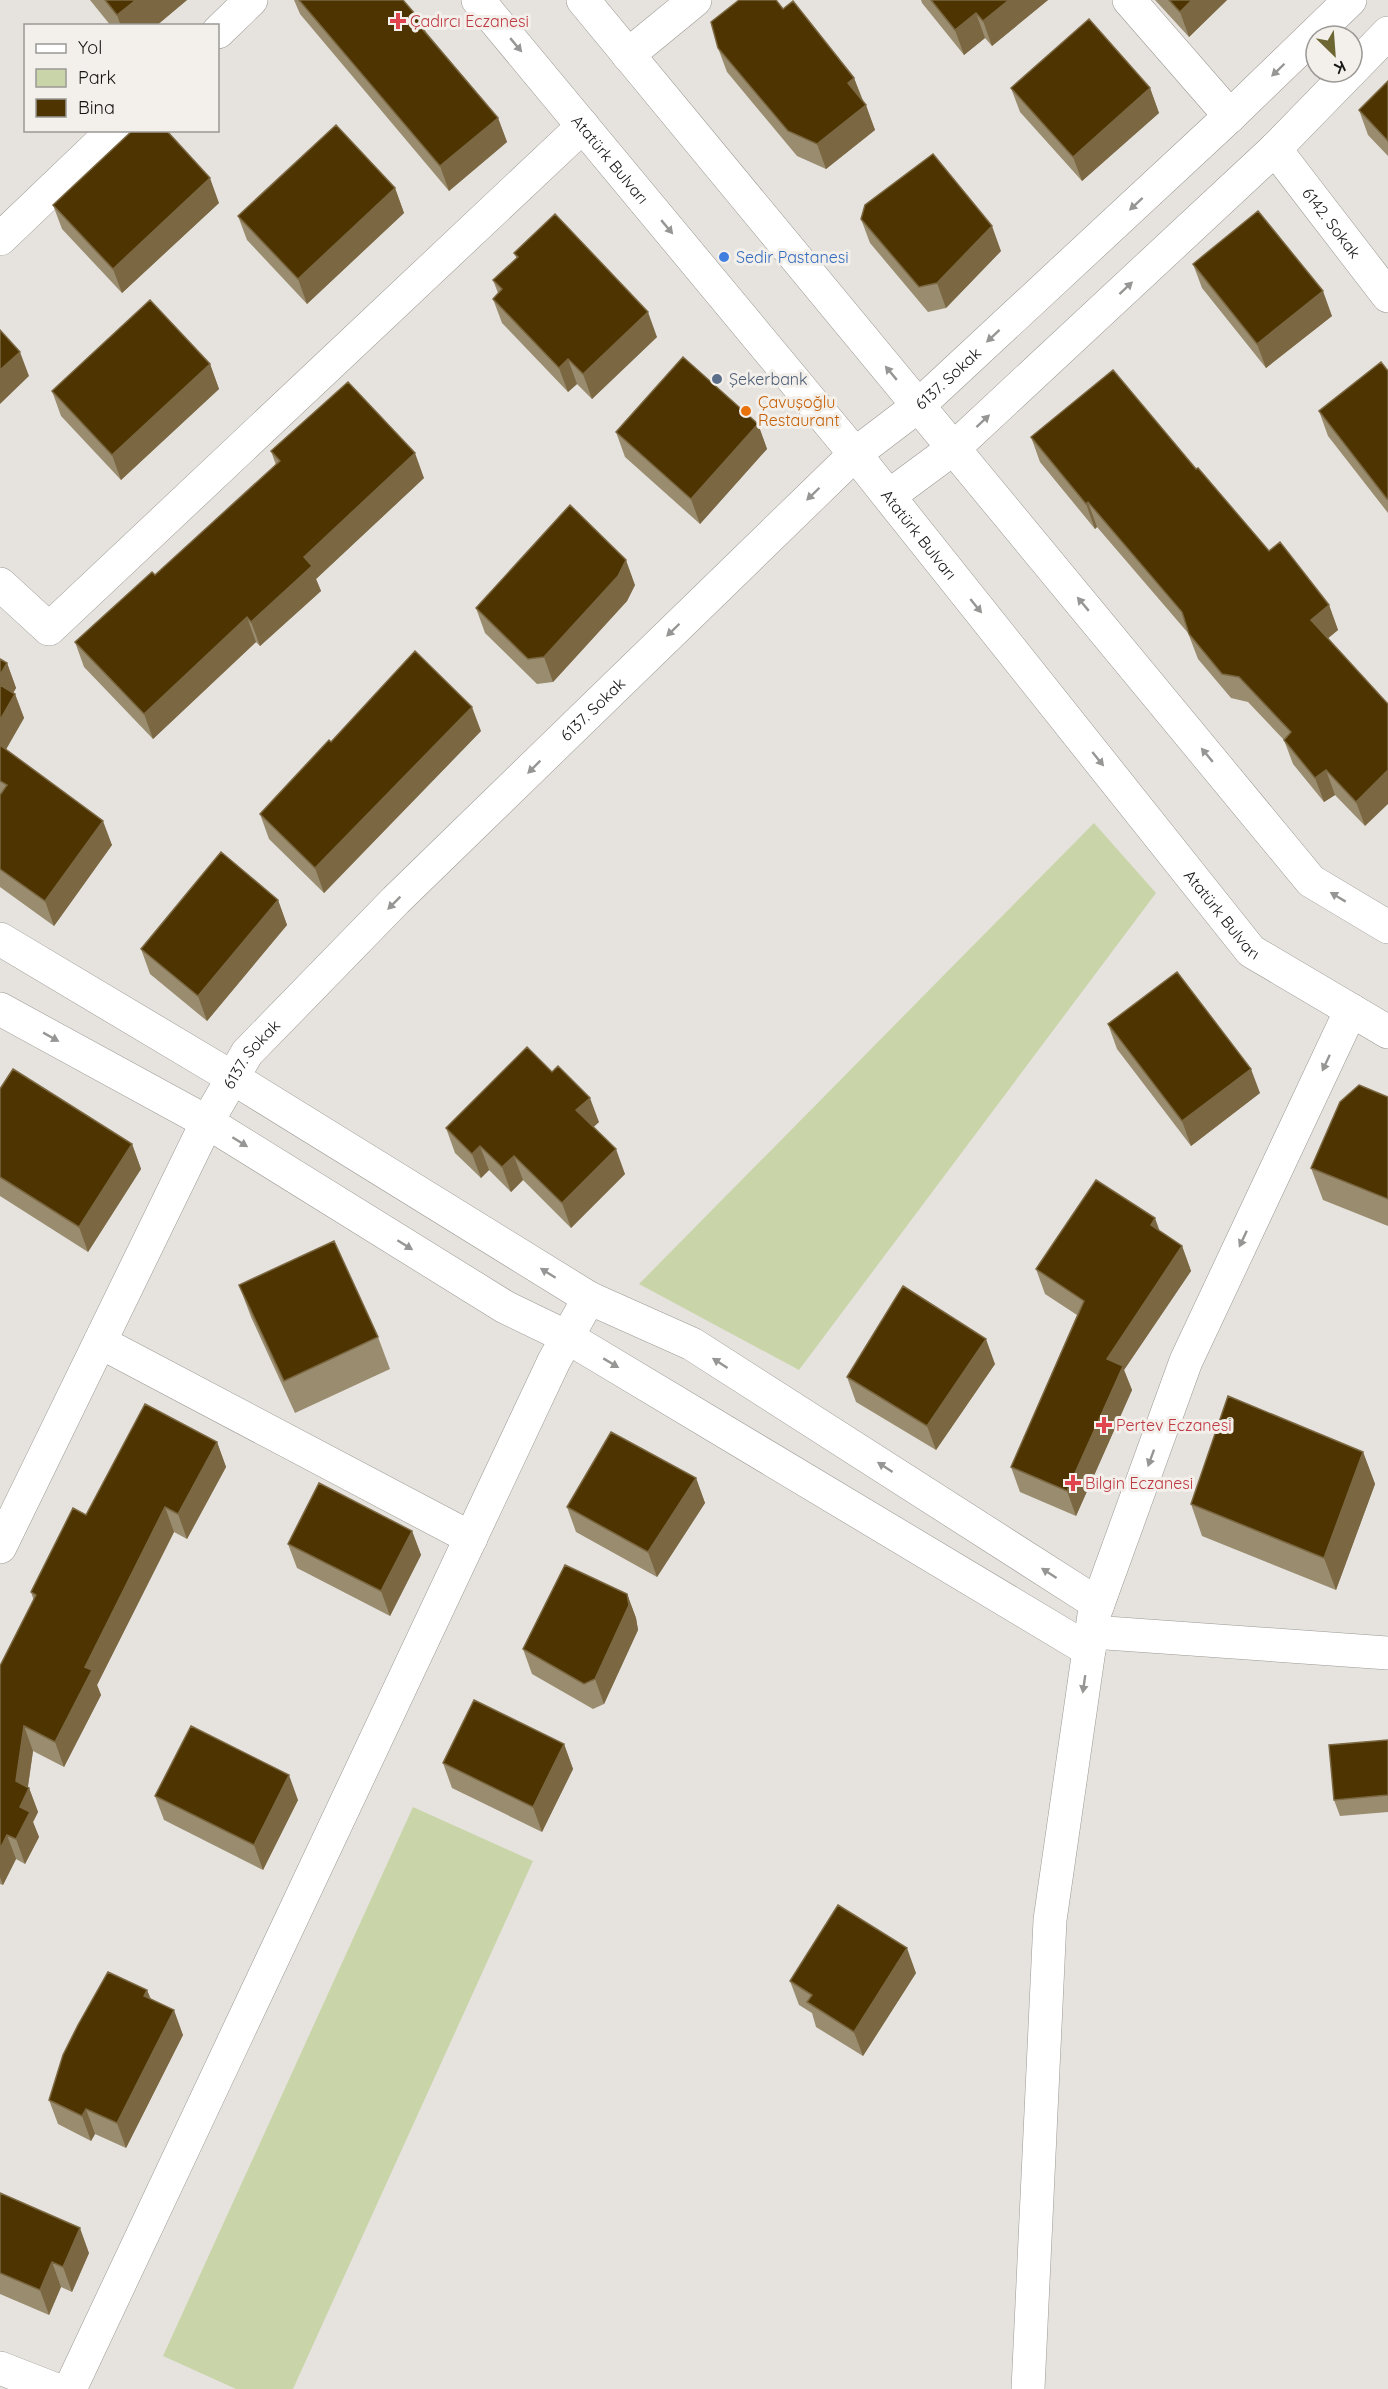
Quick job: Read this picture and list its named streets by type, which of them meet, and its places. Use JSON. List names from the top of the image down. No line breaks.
{"streets":{"street":["Atatürk Bulvarı","6142. Sokak","6137. Sokak"]},"crossings":[["Atatürk Bulvarı","6137. Sokak"]],"places":{"health":["Çadırcı Eczanesi","Pertev Eczanesi","Bilgin Eczanesi"],"other":["Sedir Pastanesi","Şekerbank","Çavuşoğlu Restaurant"]},"legend":["Yol","Park","Bina"],"north":"bottom right"}
